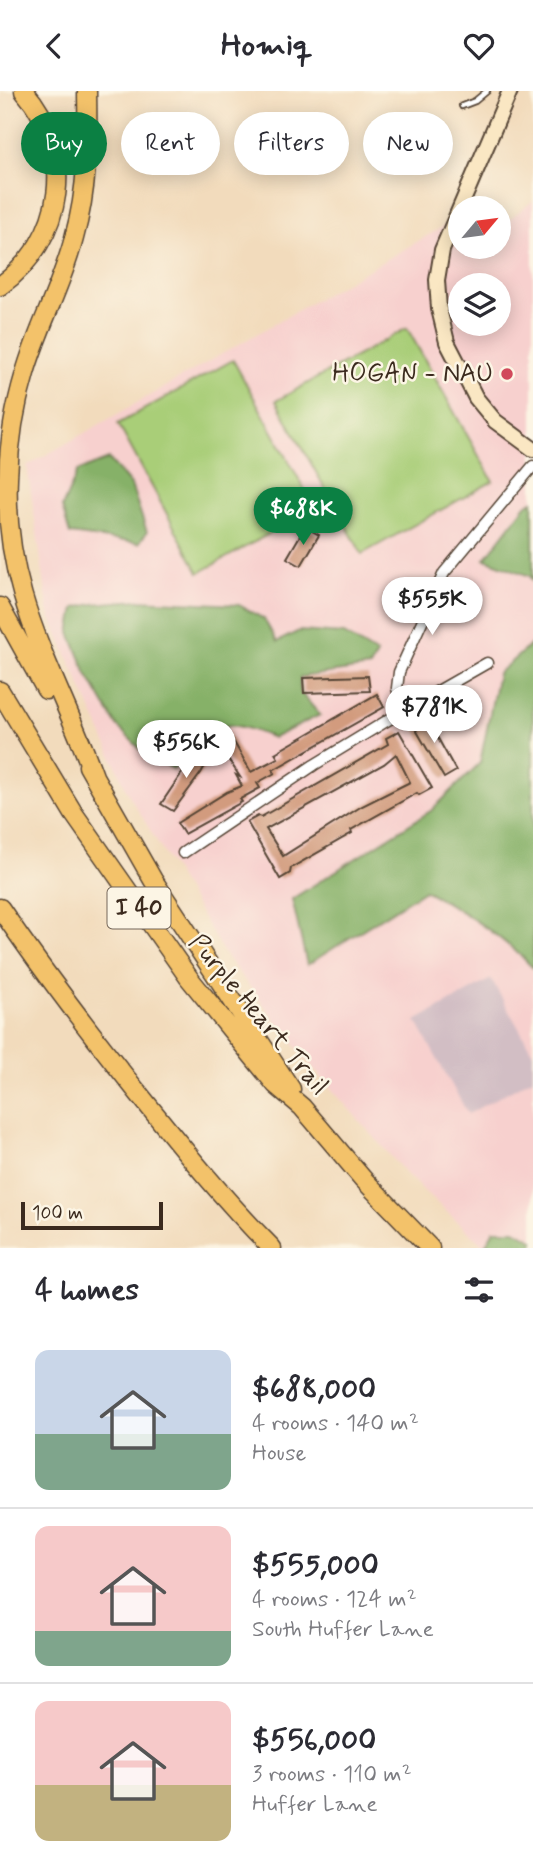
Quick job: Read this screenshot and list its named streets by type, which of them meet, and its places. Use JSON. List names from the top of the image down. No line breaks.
{"streets":{"highway":["I 40","Purple Heart Trail"]},"places":["HOGAN - NAU"],"scale_bar":"100 m","north":"top right","page":{"header":"Homiq","chip":["Buy","Rent","Filters","New"],"price":["$688K","$555K","$781K","$556K"],"scale":"100 m","heading":"4 homes","list":[{"name":"$688,000","note":"4 rooms · 140 m² · House"},{"name":"$555,000","note":"4 rooms · 124 m² · South Huffer Lane"},{"name":"$556,000","note":"3 rooms · 110 m² · Huffer Lane"}]}}
